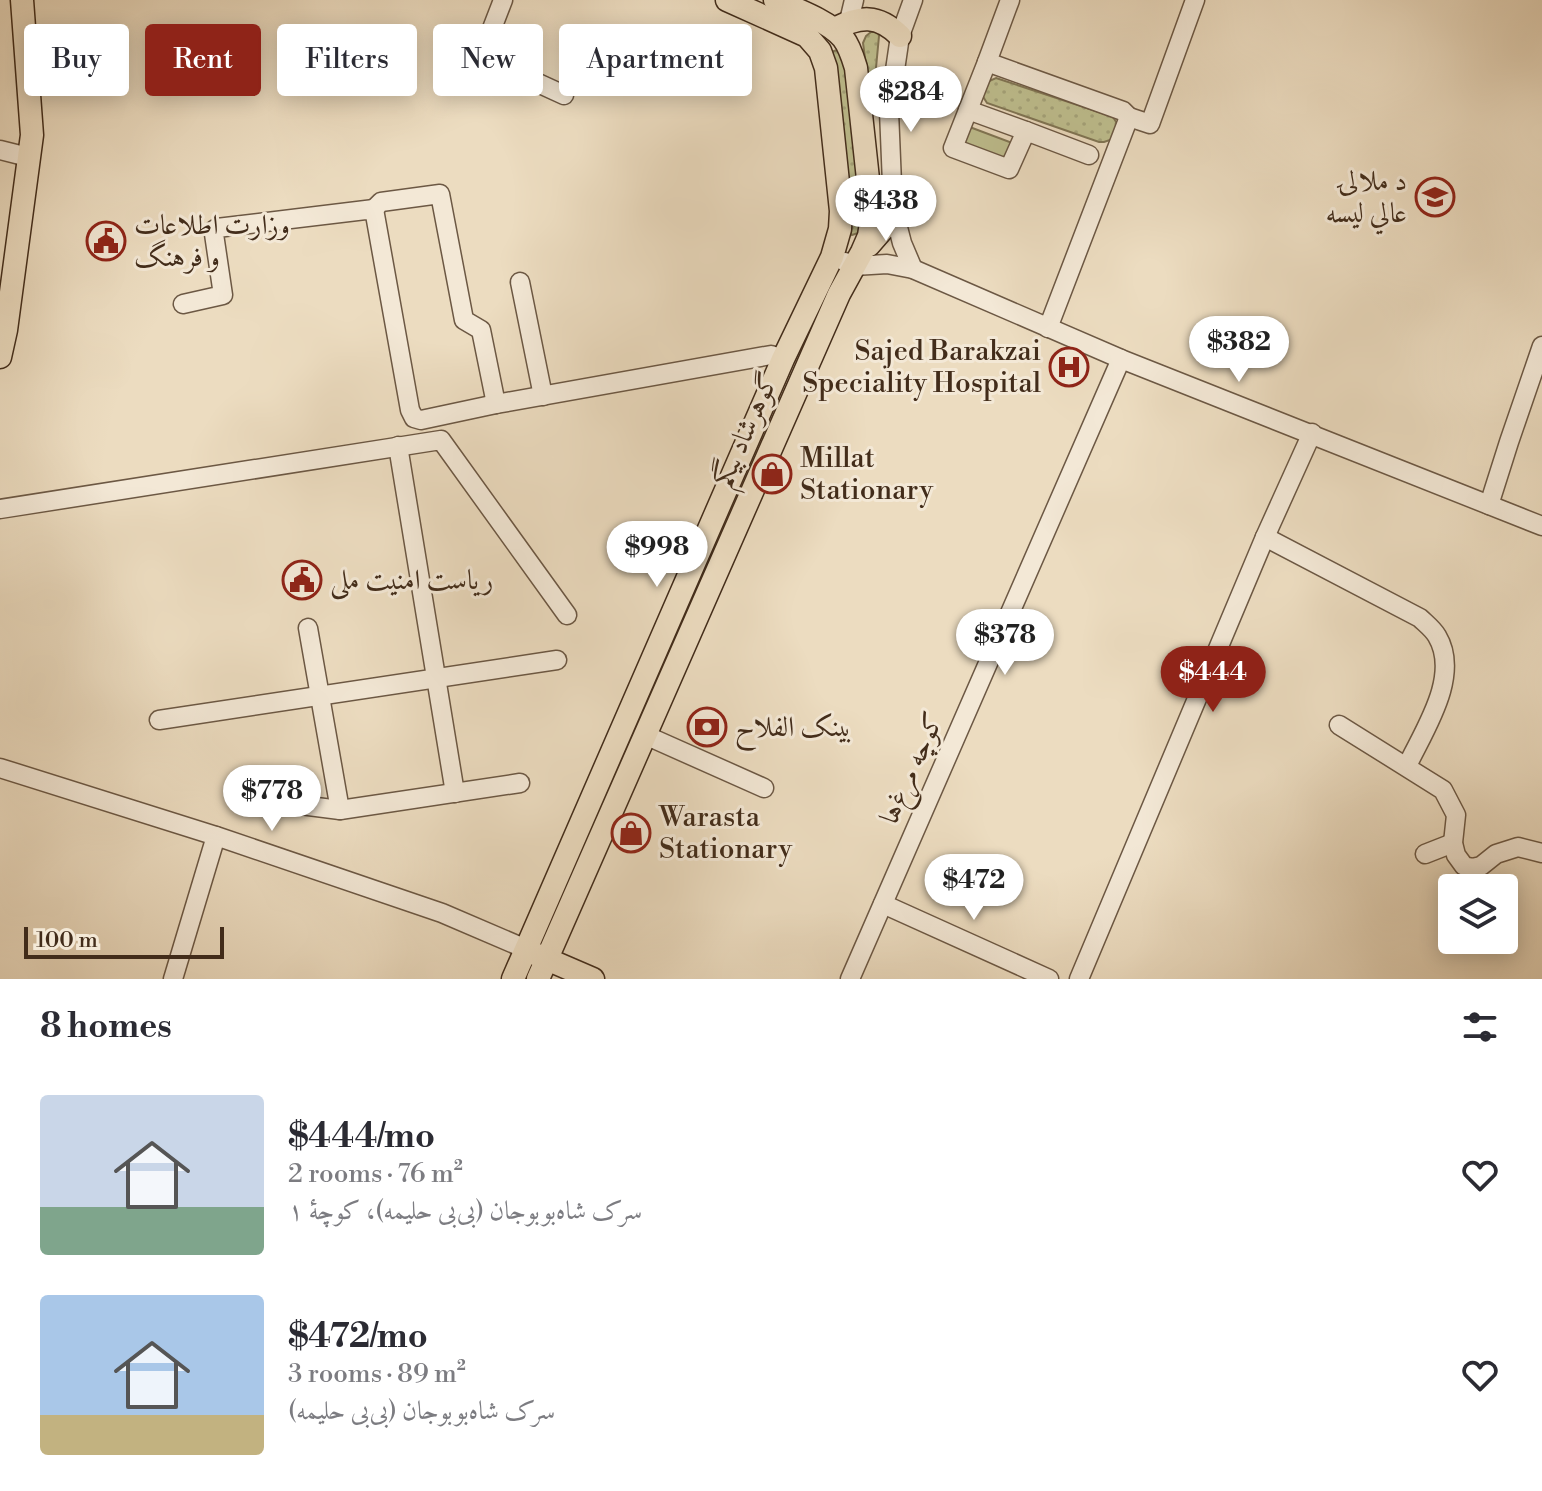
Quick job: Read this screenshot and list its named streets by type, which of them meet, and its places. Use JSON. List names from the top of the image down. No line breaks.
{"streets":{"main road":["گوهرشاد بیگم"],"street":["کوچه مرغ‌ها"]},"places":{"school or university":["د ملالۍ عالي لیسه"],"public building":["وزارت اطلاعات و فرهنگ","ریاست امنیت ملی"],"hospital":["Sajed Barakzai Speciality Hospital"],"shop":["Millat Stationary","Warasta Stationary"],"bank":["بینک الفلاح"]},"scale_bar":"100 m","page":{"chip":["Buy","Rent","Filters","New","Apartment"],"price":["$284","$438","$382","$998","$378","$444","$778","$472"],"scale":"100 m","heading":"8 homes","list":[{"name":"$444/mo","note":"2 rooms · 76 m² · سرک شاه‌بوبوجان (بی‌بی حلیمه)، کوچۀ ۱"},{"name":"$472/mo","note":"3 rooms · 89 m² · سرک شاه‌بوبوجان (بی‌بی حلیمه)"}]}}
